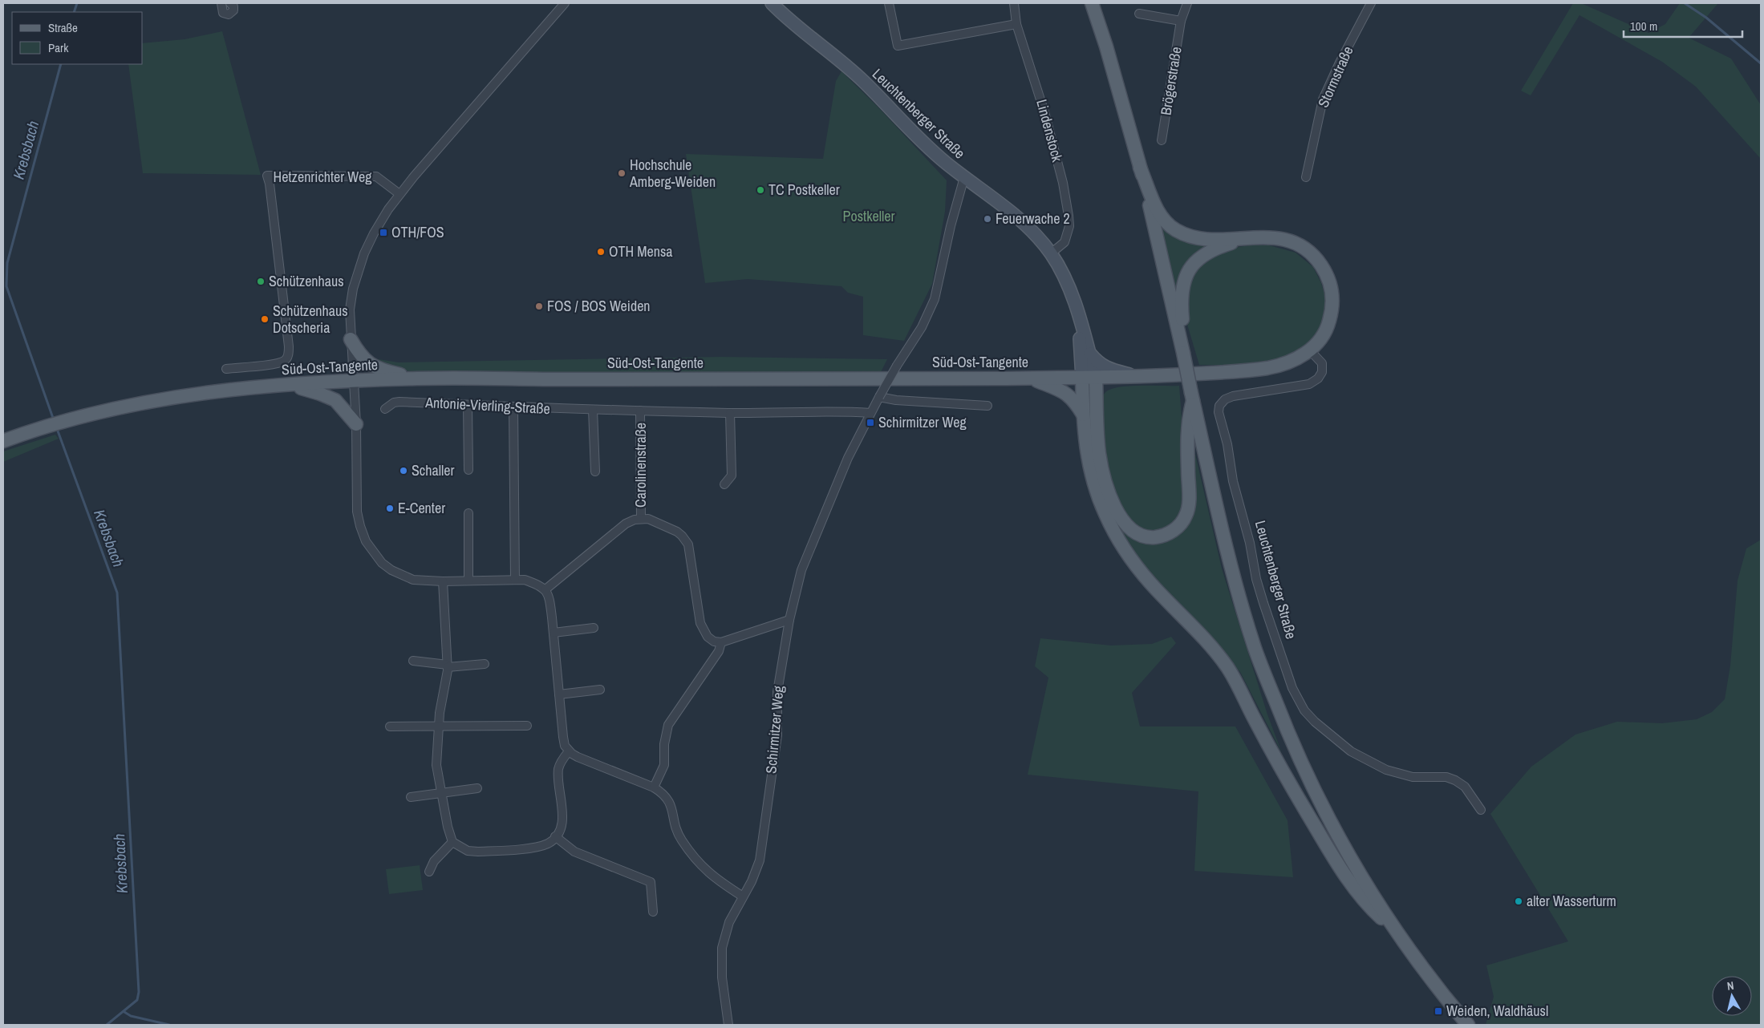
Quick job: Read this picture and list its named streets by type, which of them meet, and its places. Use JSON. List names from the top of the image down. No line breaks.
{"streets":{"main road":["Süd-Ost-Tangente"],"street":["Stormstraße","Brögerstraße","Leuchtenberger Straße","Lindenstock","Hetzenrichter Weg","Antonie-Vierling-Straße","Carolinenstraße","Schirmitzer Weg"]},"crossings":[["Leuchtenberger Straße","Lindenstock"],["Leuchtenberger Straße","Süd-Ost-Tangente"],["Leuchtenberger Straße","Schirmitzer Weg"],["Antonie-Vierling-Straße","Carolinenstraße"],["Antonie-Vierling-Straße","Schirmitzer Weg"]],"water":["Krebsbach"],"parks":["Postkeller"],"places":{"other":["Hochschule Amberg-Weiden","TC Postkeller","Feuerwache 2","OTH Mensa","Schützenhaus","FOS / BOS Weiden","Schützenhaus Dotscheria","Schaller","E-Center","alter Wasserturm"],"transit":["OTH/FOS","Schirmitzer Weg","Weiden, Waldhäusl"]},"legend":["Straße","Park"],"scale_bar":"100 m","north":"top"}
